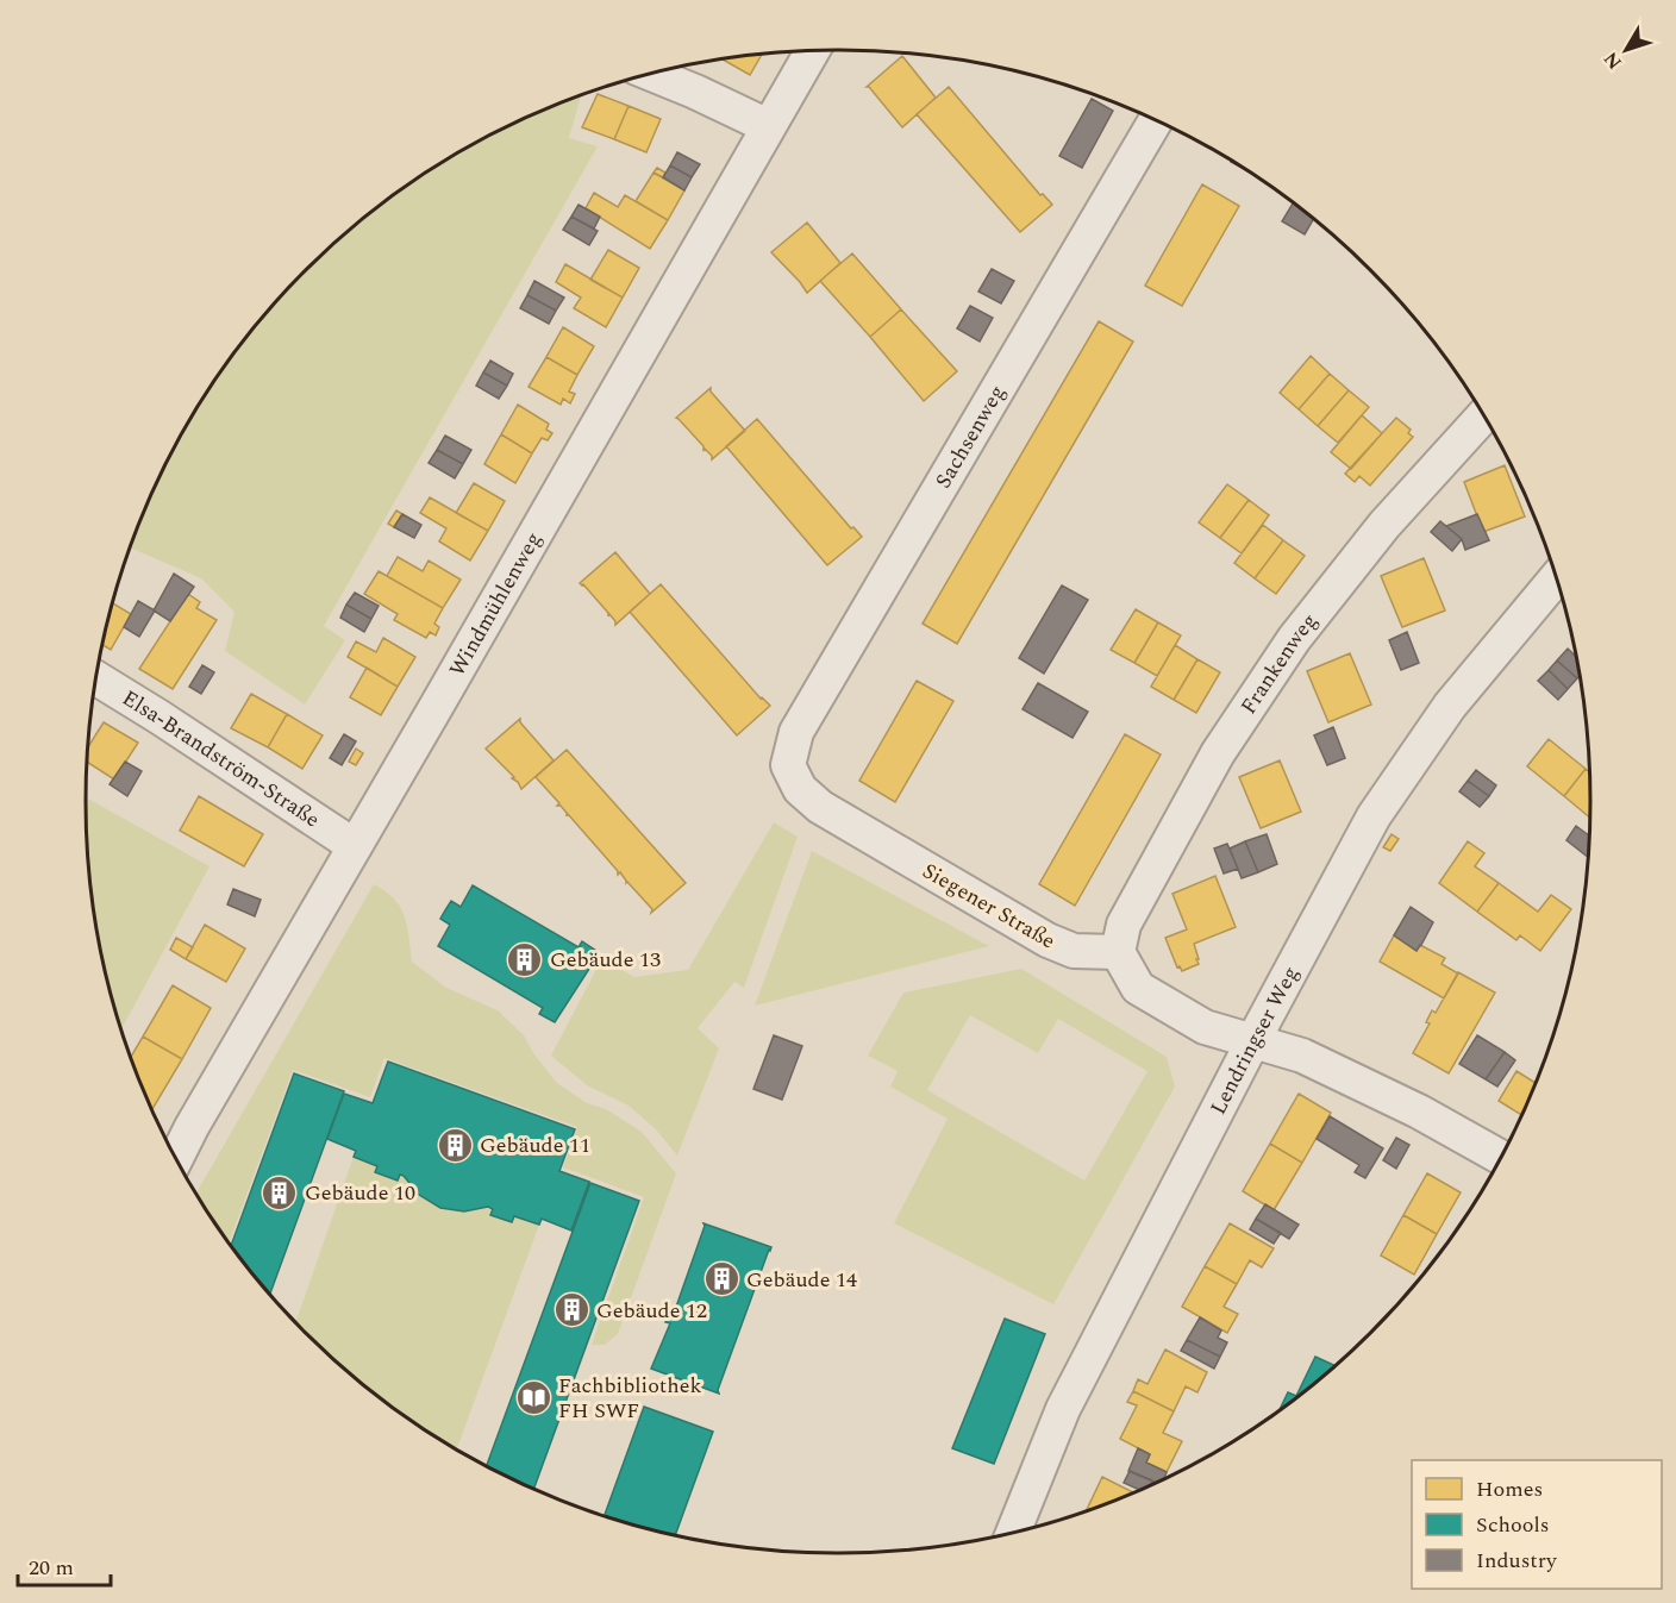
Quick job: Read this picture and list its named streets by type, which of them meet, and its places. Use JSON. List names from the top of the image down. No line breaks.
{"streets":{"street":["Sachsenweg","Windmühlenweg","Frankenweg","Elsa-Brandström-Straße","Siegener Straße","Lendringser Weg"]},"crossings":[["Sachsenweg","Siegener Straße"],["Windmühlenweg","Elsa-Brandström-Straße"],["Frankenweg","Siegener Straße"]],"places":{"building":["Gebäude 13","Gebäude 11","Gebäude 10","Gebäude 14","Gebäude 12"],"library":["Fachbibliothek FH SWF"]},"legend":["Homes","Schools","Industry"],"scale_bar":"20 m","north":"bottom left"}
